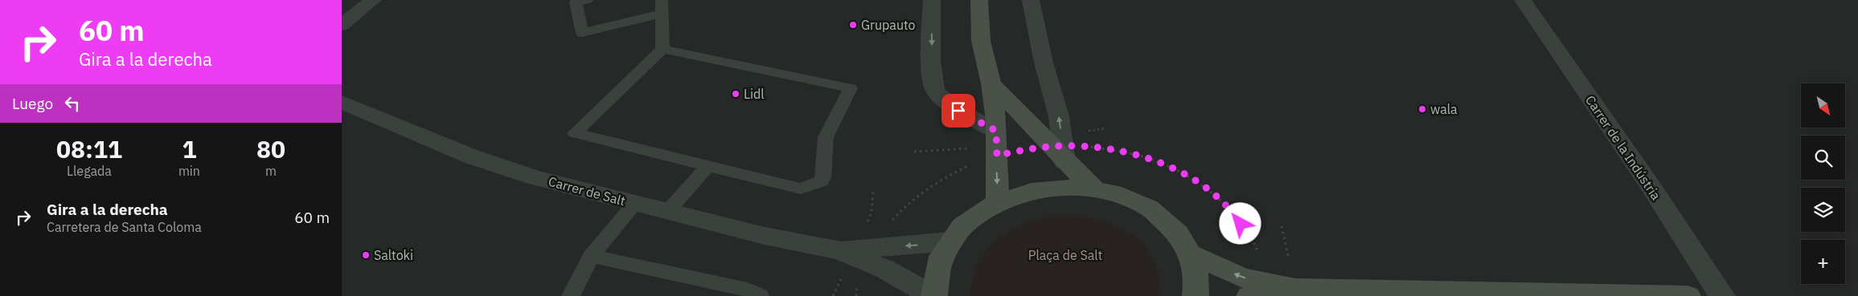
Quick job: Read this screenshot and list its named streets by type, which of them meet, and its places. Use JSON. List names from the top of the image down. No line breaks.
{"streets":{"street":["Carrer de la Indústria","Carrer de Salt"]},"parks":["Plaça de Salt"],"places":["Grupauto","Lidl","wala","Saltoki"],"north":"bottom right","page":{"turn":["60 m","Gira a la derecha"],"map_buttons":"+","then":"Luego","eta":["08:11","Llegada","1","min","80","m"],"list":[{"name":"Gira a la derecha","note":"Carretera de Santa Coloma","value":"60 m"}]}}
